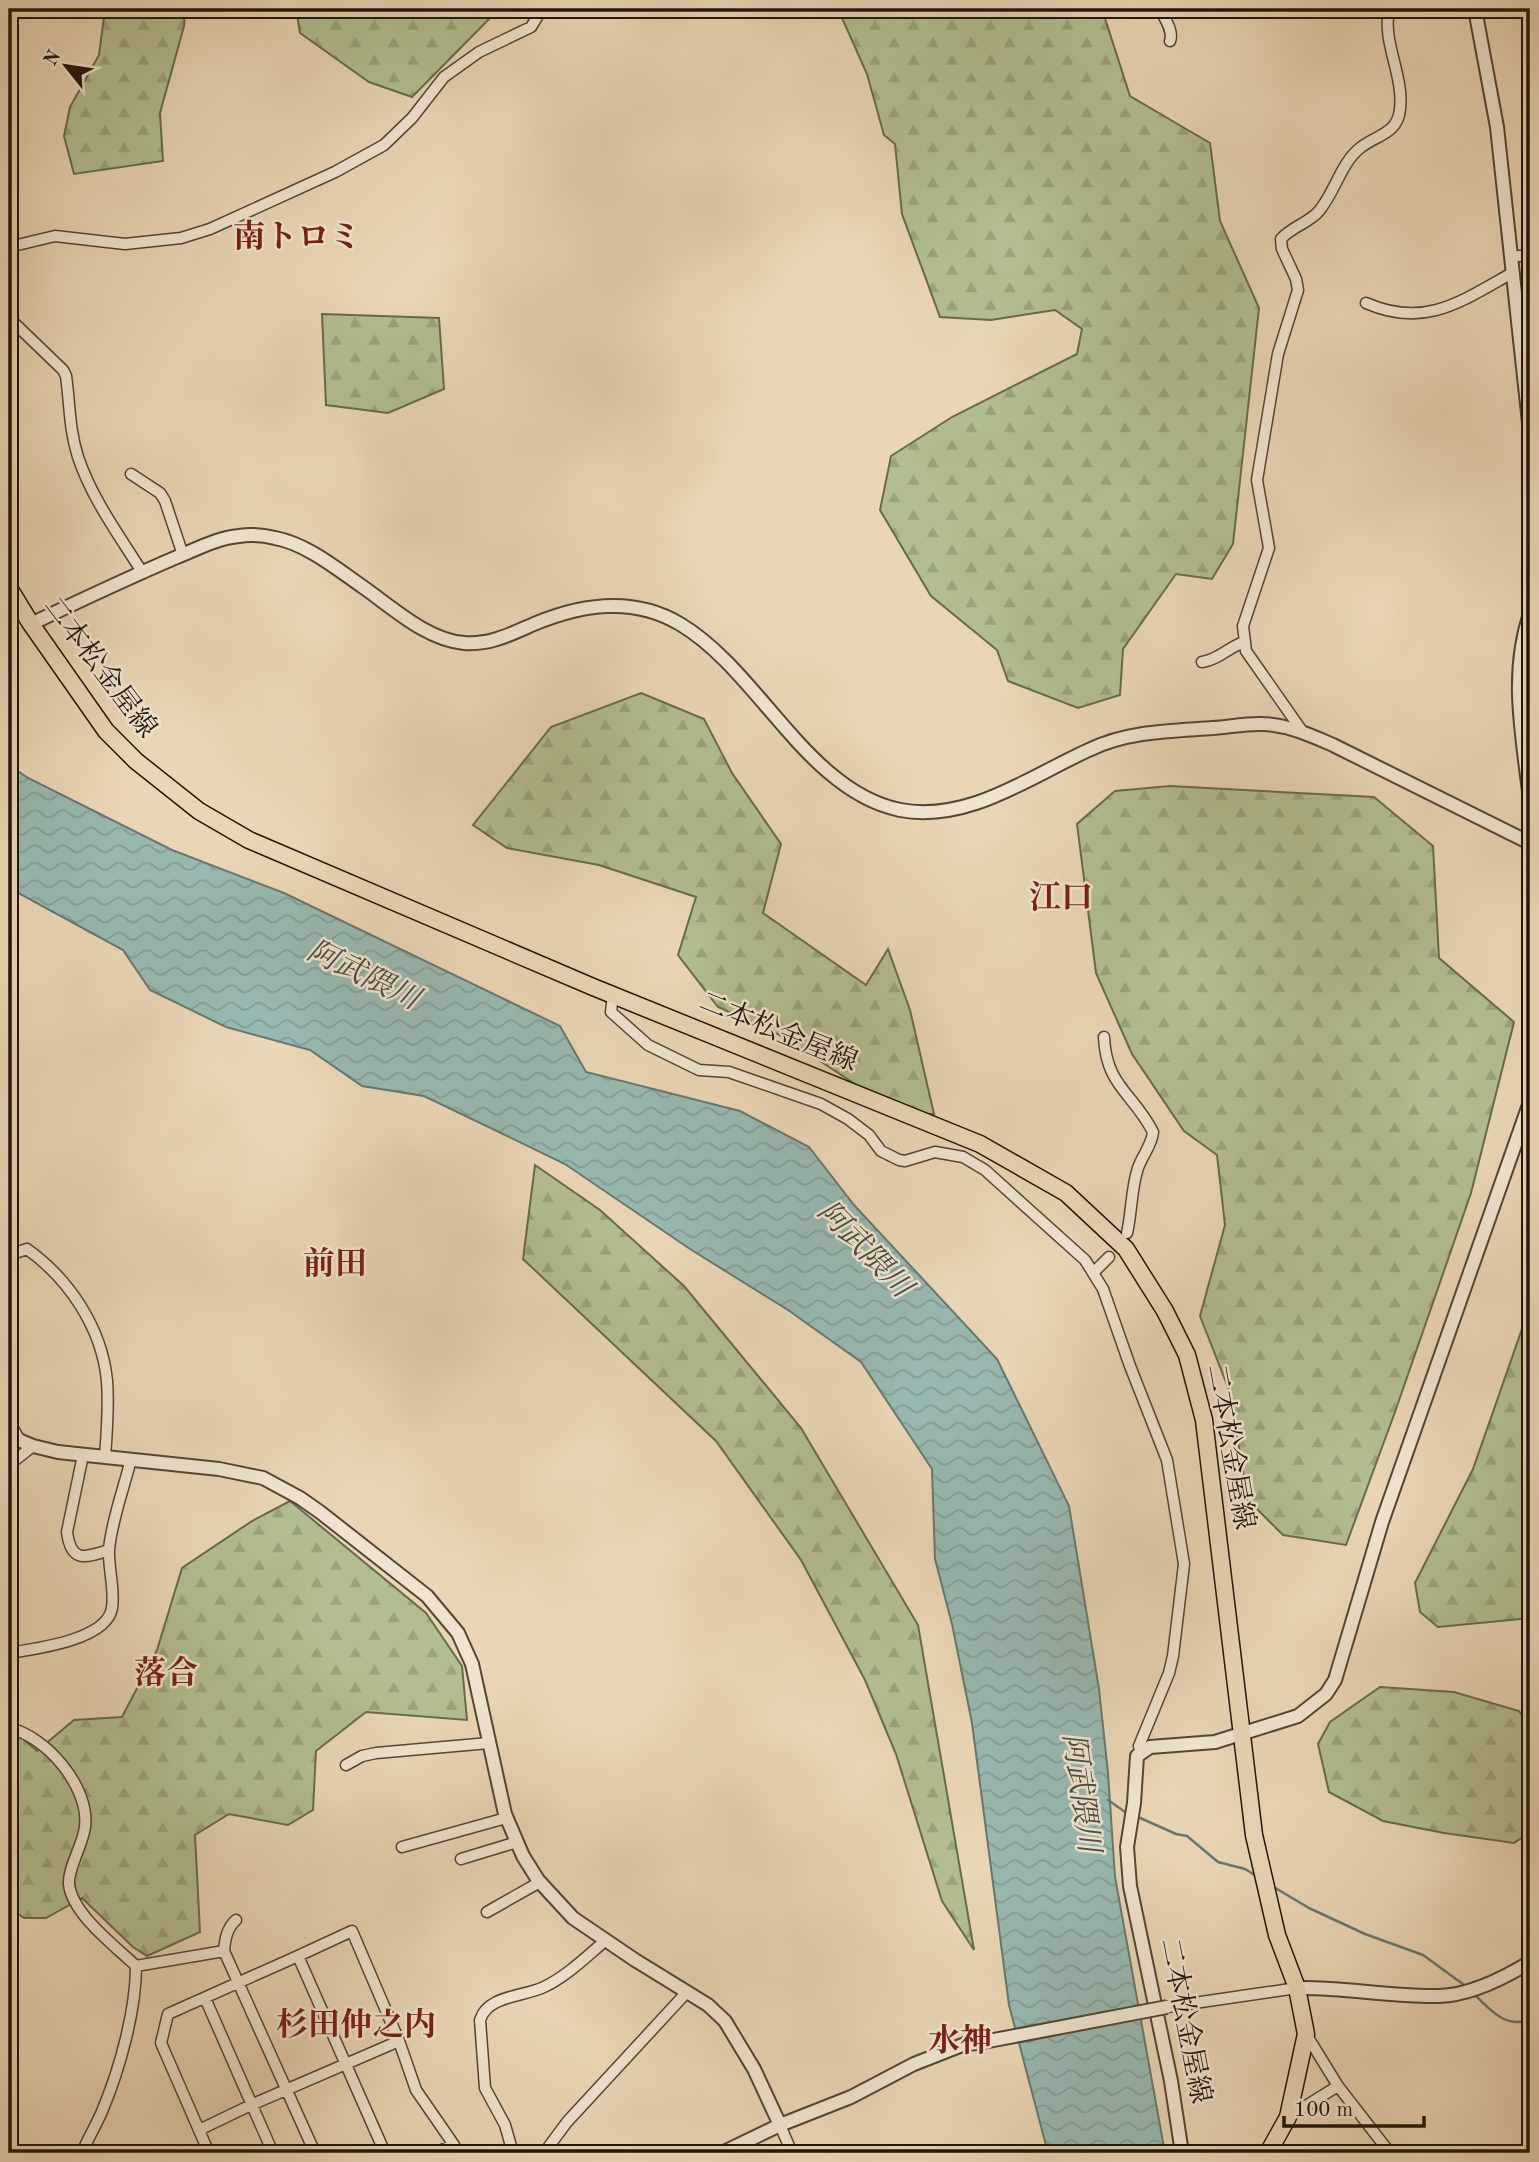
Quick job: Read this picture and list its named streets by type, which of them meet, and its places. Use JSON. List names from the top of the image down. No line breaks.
{"streets":{"main road":["二本松金屋線"]},"districts":["南トロミ","江口","前田","落合","杉田仲之内","水神"],"water":["阿武隈川"],"scale_bar":"100 m","north":"top left"}
